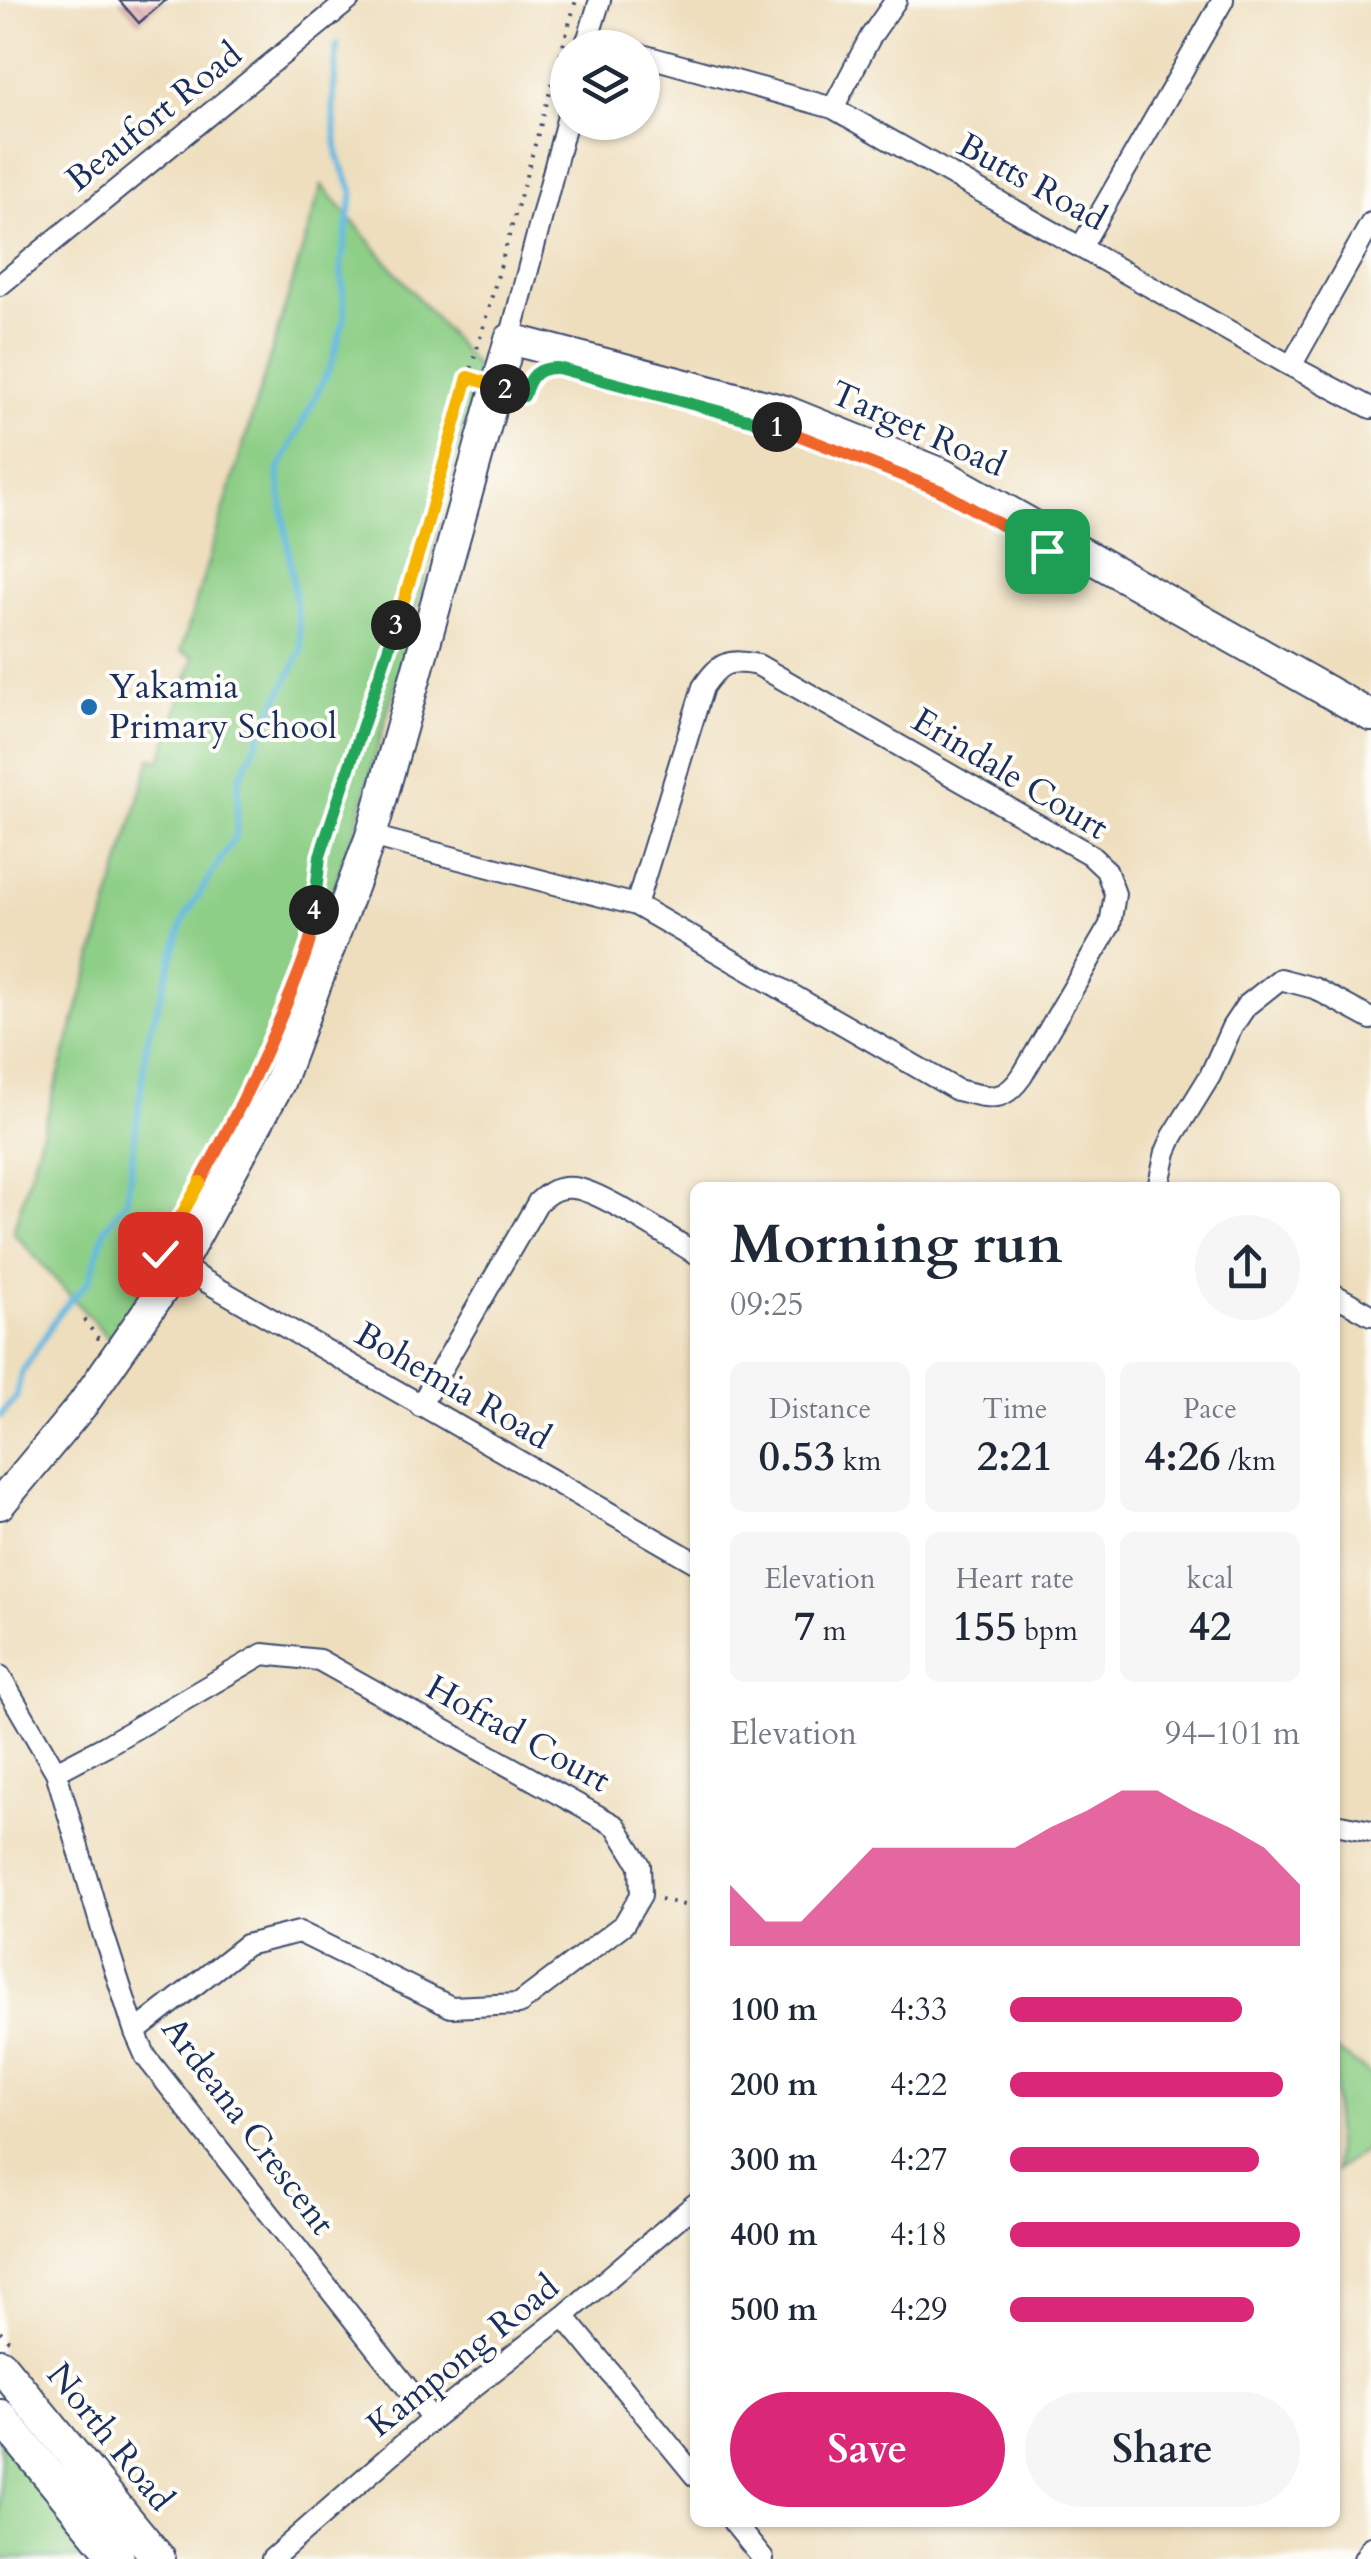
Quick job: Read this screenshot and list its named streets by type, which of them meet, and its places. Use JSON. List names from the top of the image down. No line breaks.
{"streets":{"main road":["North Road"],"street":["Beaufort Road","Butts Road","Target Road","Erindale Court","Bohemia Road","Hofrad Court","Ardeana Crescent","Kampong Road"]},"crossings":[["Hofrad Court","Ardeana Crescent"],["Ardeana Crescent","Kampong Road"]],"places":["Yakamia Primary School"],"page":{"pins":["2","1","3","4"],"heading":["Morning run","09:25"],"stats":[["Distance","0.53 km"],["Time","2:21"],["Pace","4:26 /km"],["Elevation","7 m"],["Heart rate","155 bpm"],["kcal","42"]],"chart":["Elevation","94–101 m"],"list":[{"name":"100 m","note":"4:33"},{"name":"200 m","note":"4:22"},{"name":"300 m","note":"4:27"},{"name":"400 m","note":"4:18"},{"name":"500 m","note":"4:29"}],"buttons":["Save","Share"]}}
